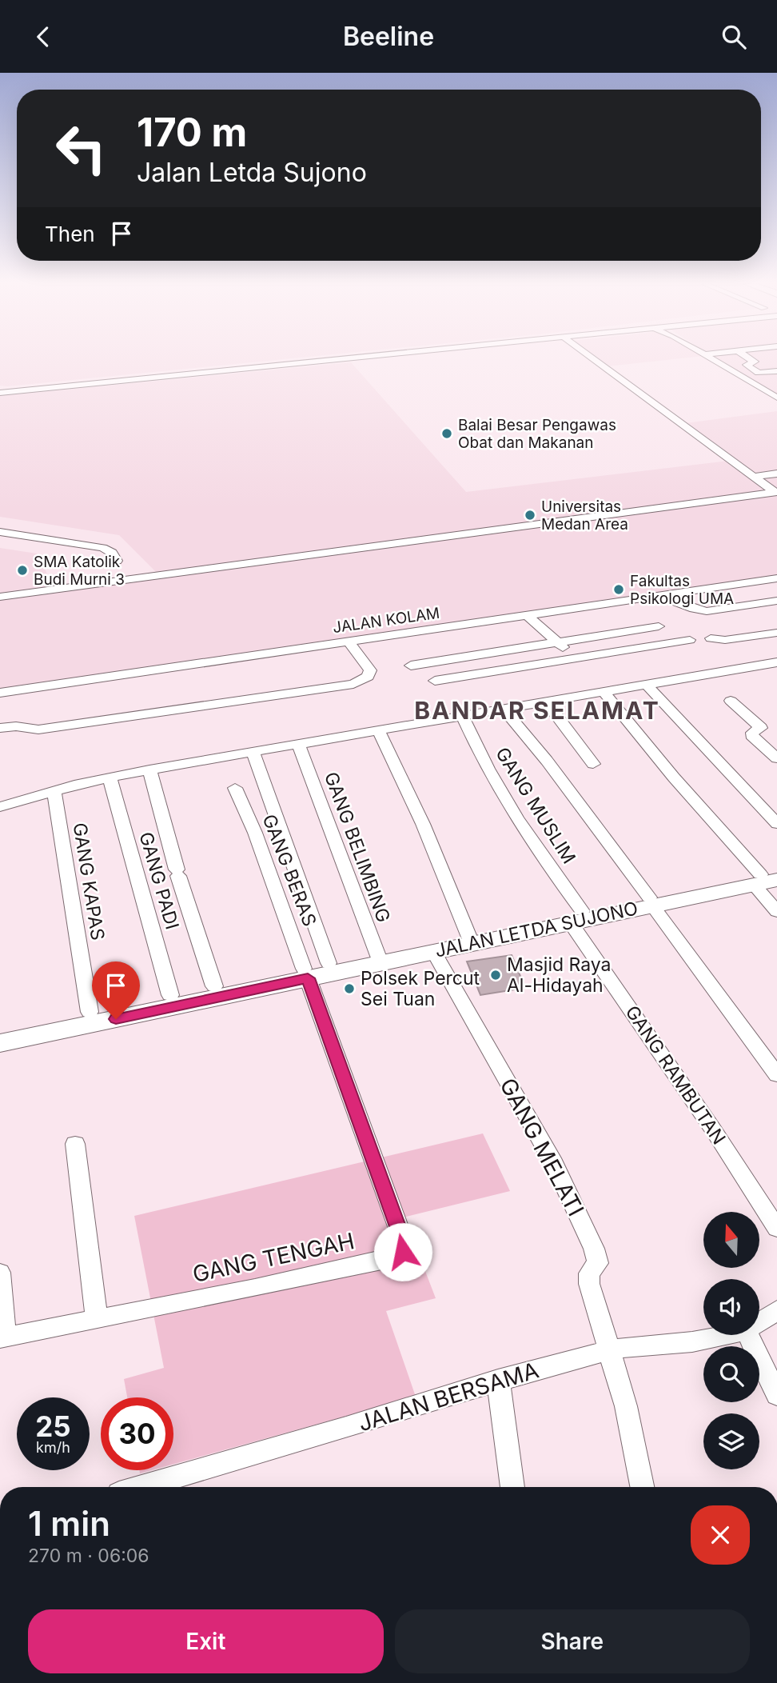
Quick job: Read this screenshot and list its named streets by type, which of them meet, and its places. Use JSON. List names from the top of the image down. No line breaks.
{"streets":{"highway":["JALAN LETDA SUJONO"],"street":["JALAN KOLAM","GANG MUSLIM","GANG BELIMBING","GANG BERAS","GANG PADI","GANG KAPAS","GANG RAMBUTAN","GANG MELATI","GANG TENGAH","JALAN BERSAMA"]},"crossings":[["GANG MUSLIM","JALAN LETDA SUJONO"],["GANG MUSLIM","GANG RAMBUTAN"],["GANG BELIMBING","JALAN LETDA SUJONO"],["GANG BERAS","JALAN LETDA SUJONO"],["GANG BERAS","GANG TENGAH"],["GANG PADI","JALAN LETDA SUJONO"],["GANG KAPAS","JALAN LETDA SUJONO"],["JALAN LETDA SUJONO","GANG RAMBUTAN"],["JALAN LETDA SUJONO","GANG MELATI"],["JALAN LETDA SUJONO","GANG TENGAH"],["GANG MELATI","JALAN BERSAMA"]],"districts":["BANDAR SELAMAT"],"places":["Balai Besar Pengawas Obat dan Makanan","Universitas Medan Area","SMA Katolik Budi Murni 3","Fakultas Psikologi UMA","Masjid Raya Al-Hidayah","Polsek Percut Sei Tuan"],"north":"top","page":{"header":"Beeline","turn":["170 m","Jalan Letda Sujono"],"then":"Then","speed":"25 km/h","limit":"30","heading":["1 min","270 m · 06:06"],"buttons":["Exit","Share"]}}
